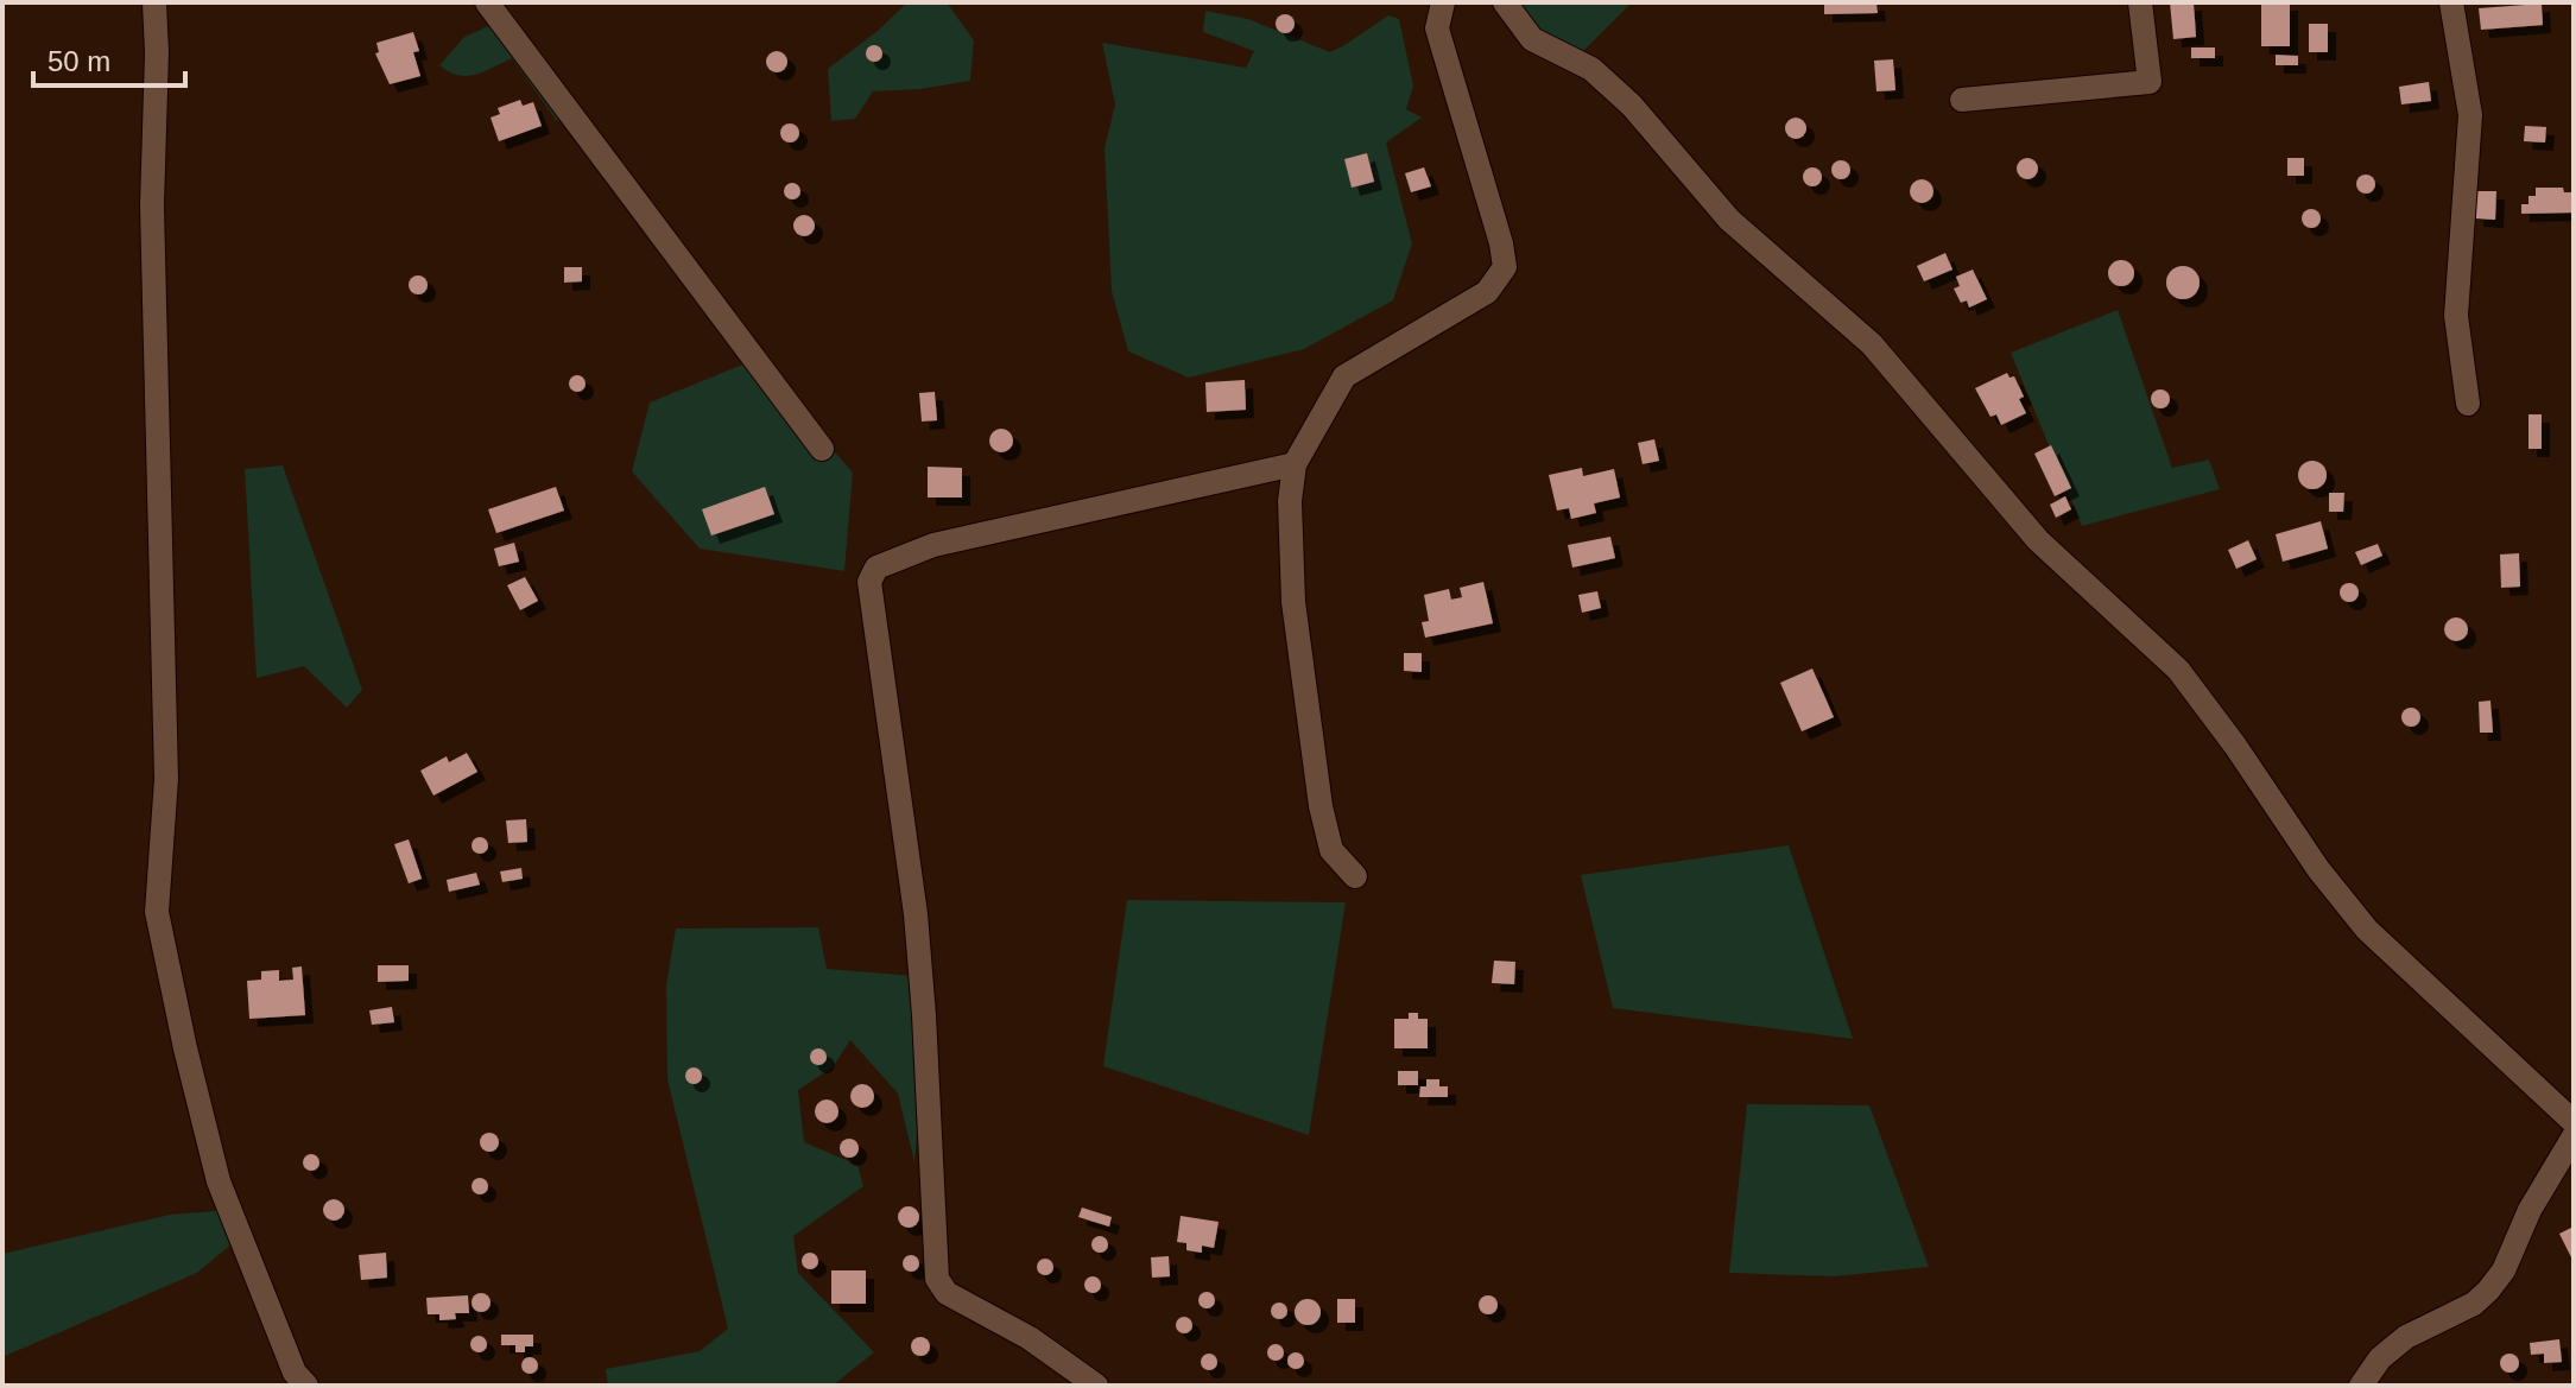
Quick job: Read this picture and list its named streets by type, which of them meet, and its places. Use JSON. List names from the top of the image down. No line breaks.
{"scale_bar":"50 m"}
